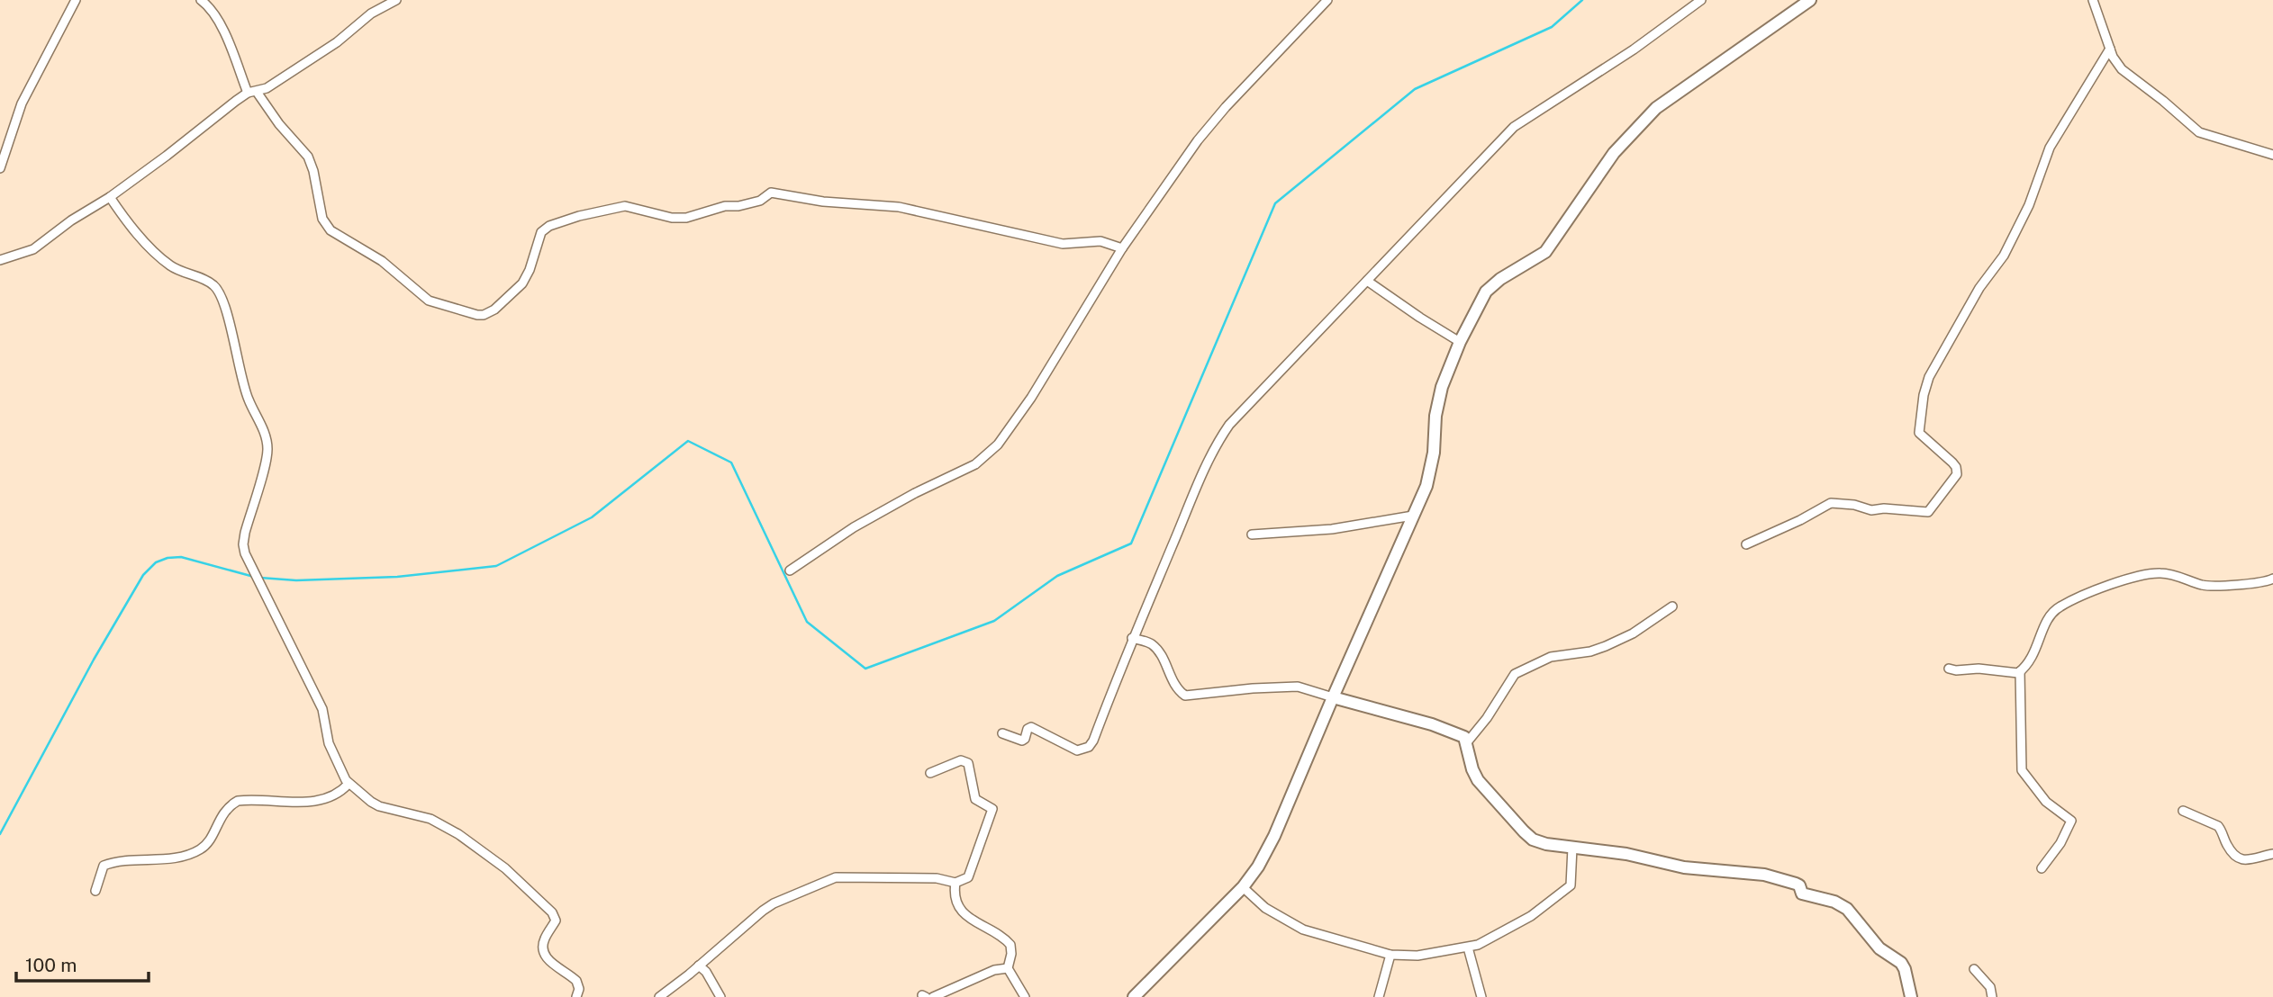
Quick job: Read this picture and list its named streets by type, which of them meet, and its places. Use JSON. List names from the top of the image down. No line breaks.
{"scale_bar":"100 m"}
